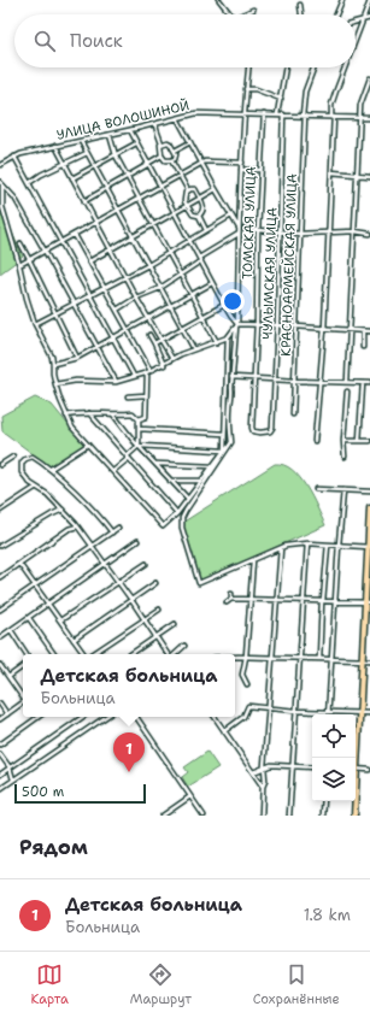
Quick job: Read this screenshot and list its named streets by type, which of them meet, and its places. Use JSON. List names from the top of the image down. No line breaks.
{"streets":{"street":["УЛИЦА ВОЛОШИНОЙ","ТОМСКАЯ УЛИЦА","КРАСНОАРМЕЙСКАЯ УЛИЦА","ЧУЛЫМСКАЯ УЛИЦА"]},"crossings":[["УЛИЦА ВОЛОШИНОЙ","ТОМСКАЯ УЛИЦА"],["УЛИЦА ВОЛОШИНОЙ","КРАСНОАРМЕЙСКАЯ УЛИЦА"],["УЛИЦА ВОЛОШИНОЙ","ЧУЛЫМСКАЯ УЛИЦА"],["ТОМСКАЯ УЛИЦА","ЧУЛЫМСКАЯ УЛИЦА"]],"scale_bar":"500 m","page":{"search":"Поиск","popup":["Детская больница","Больница"],"pins":"1","scale":"500 m","heading":"Рядом","list":[{"mark":"1","name":"Детская больница","note":"Больница","value":"1.8 km"}],"nav":["Карта","Маршрут","Сохранённые"]}}
